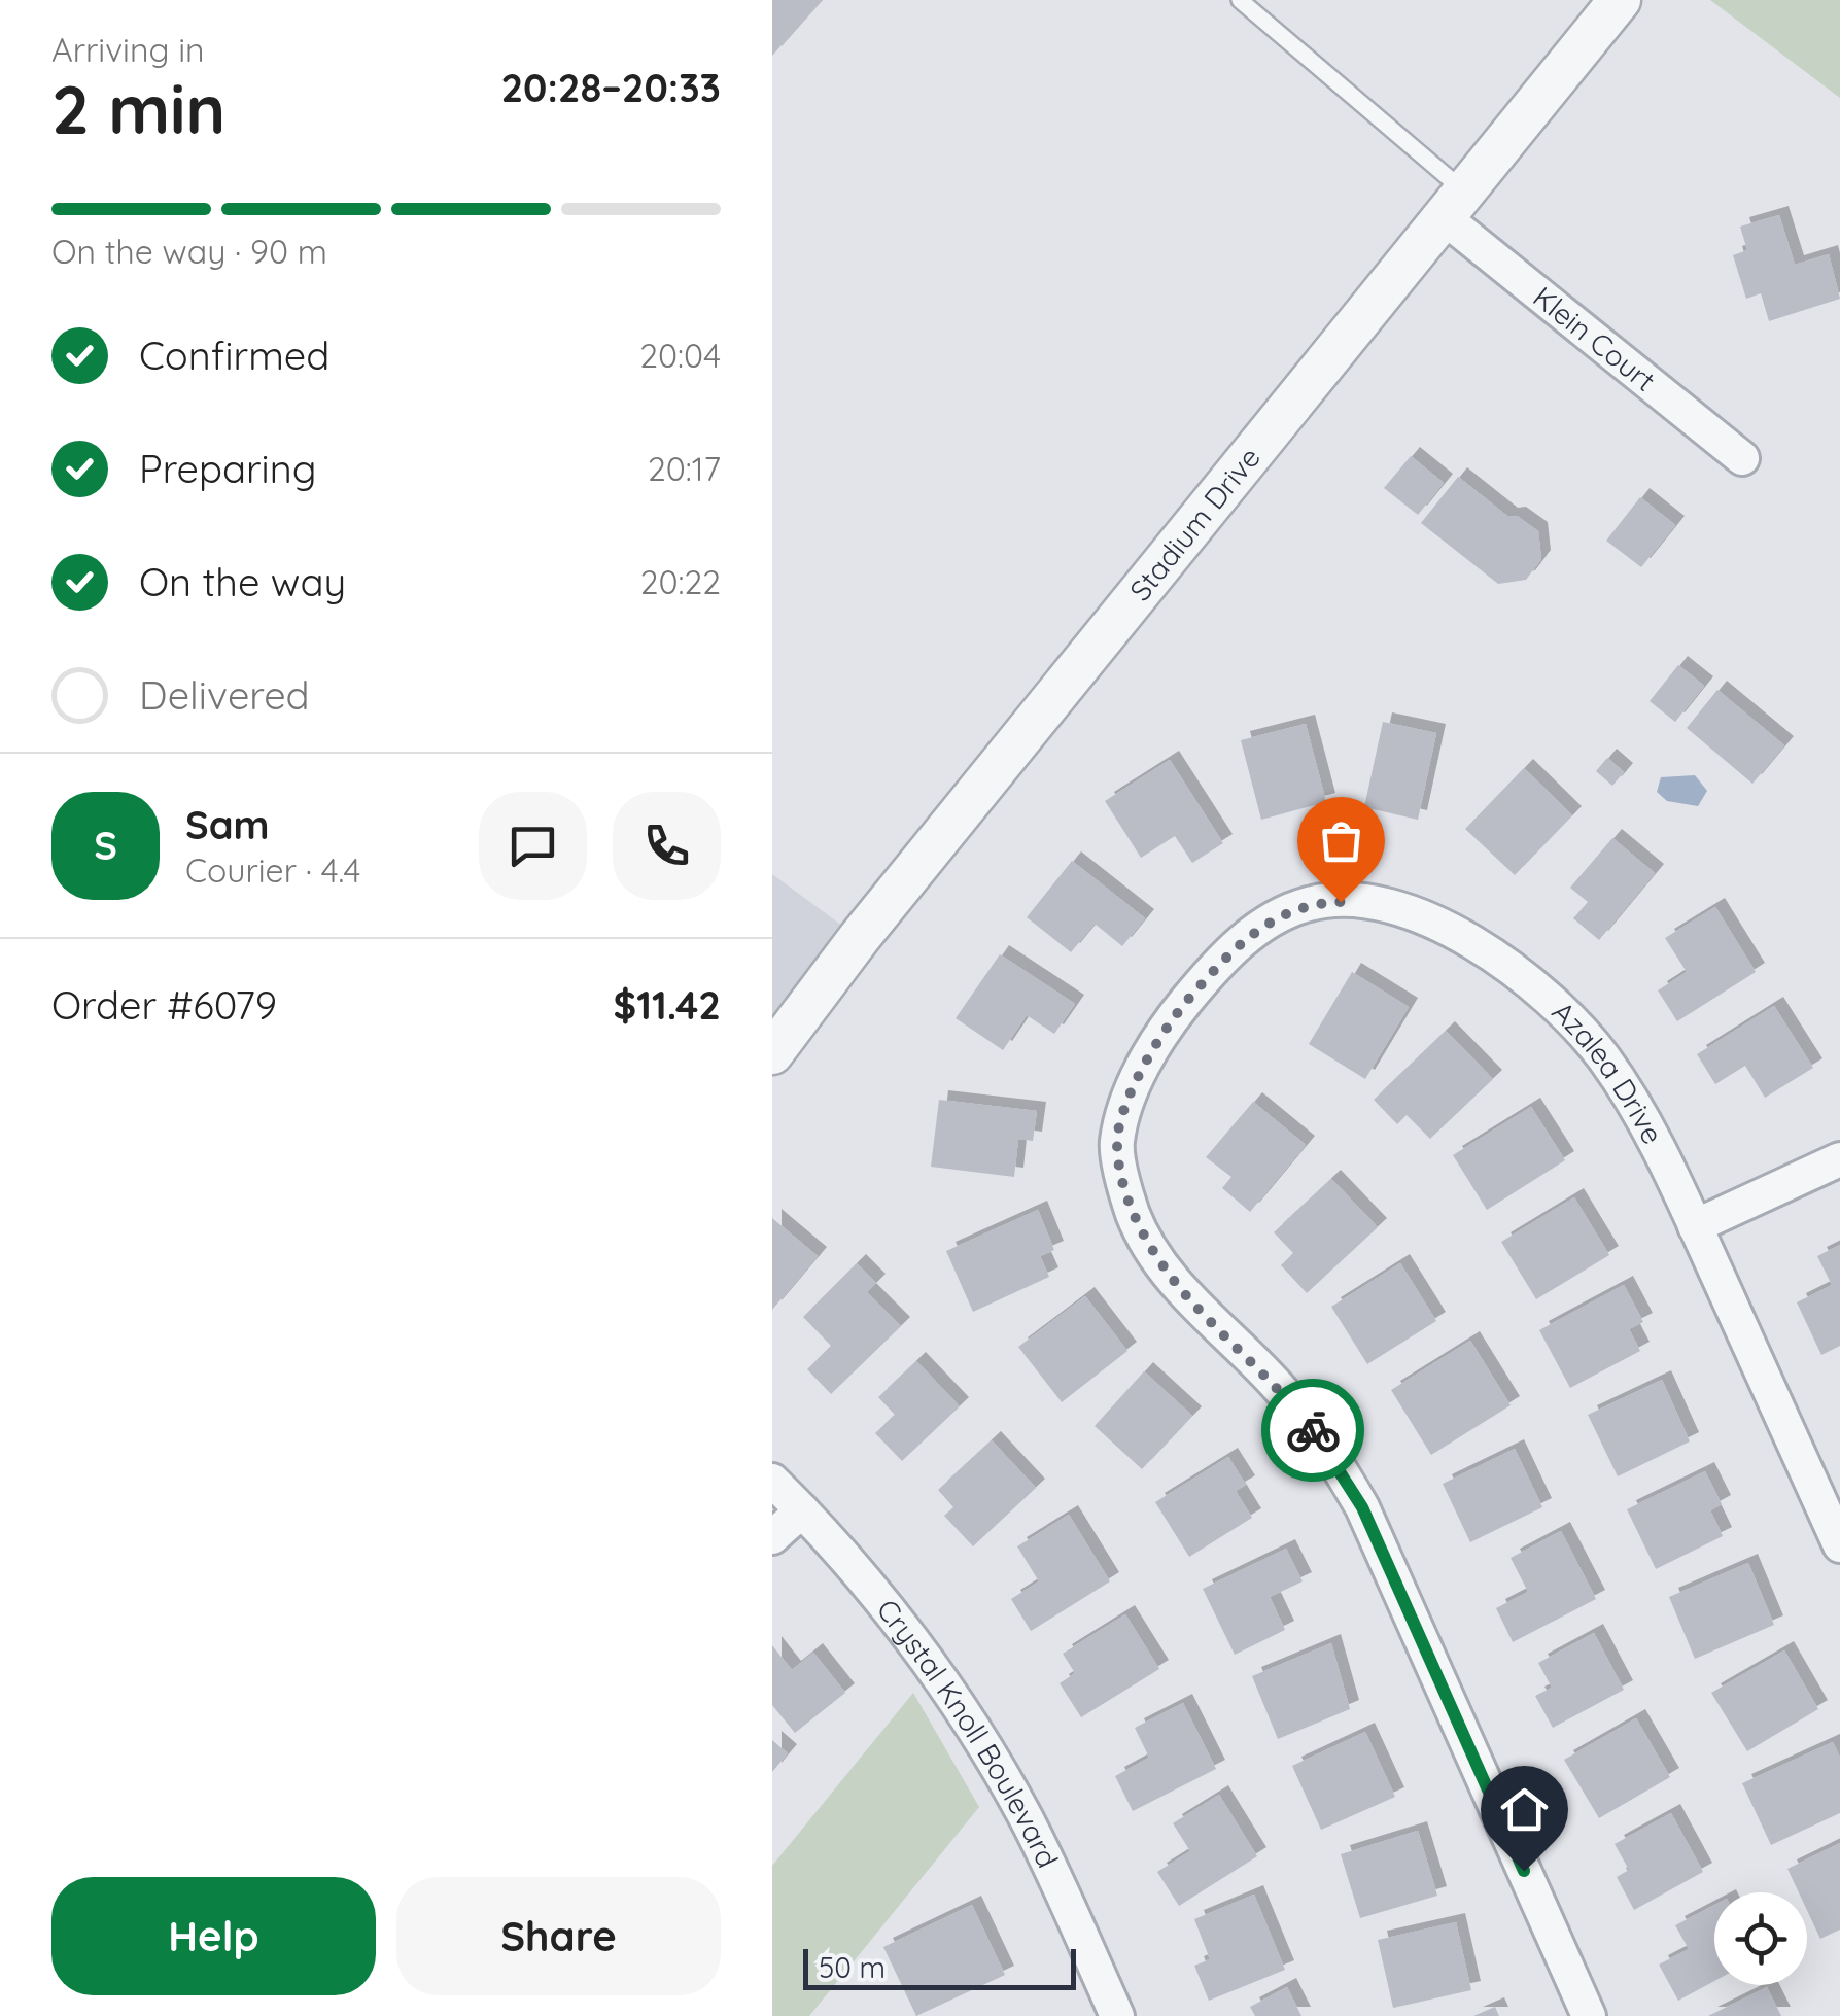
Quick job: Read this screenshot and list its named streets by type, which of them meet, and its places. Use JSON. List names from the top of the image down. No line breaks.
{"streets":{"street":["Klein Court","Stadium Drive","Azalea Drive","Crystal Knoll Boulevard"]},"crossings":[["Klein Court","Stadium Drive"]],"scale_bar":"50 m","page":{"heading":["2 min","Arriving in","20:28–20:33"],"panel":["Sam","Courier · 4.4","Order #6079","$11.42"],"bar":"On the way · 90 m","list":[["Confirmed","20:04"],["Preparing","20:17"],["On the way","20:22"],"Delivered"],"round":"S","buttons":["Help","Share"],"scale":"50 m"}}
